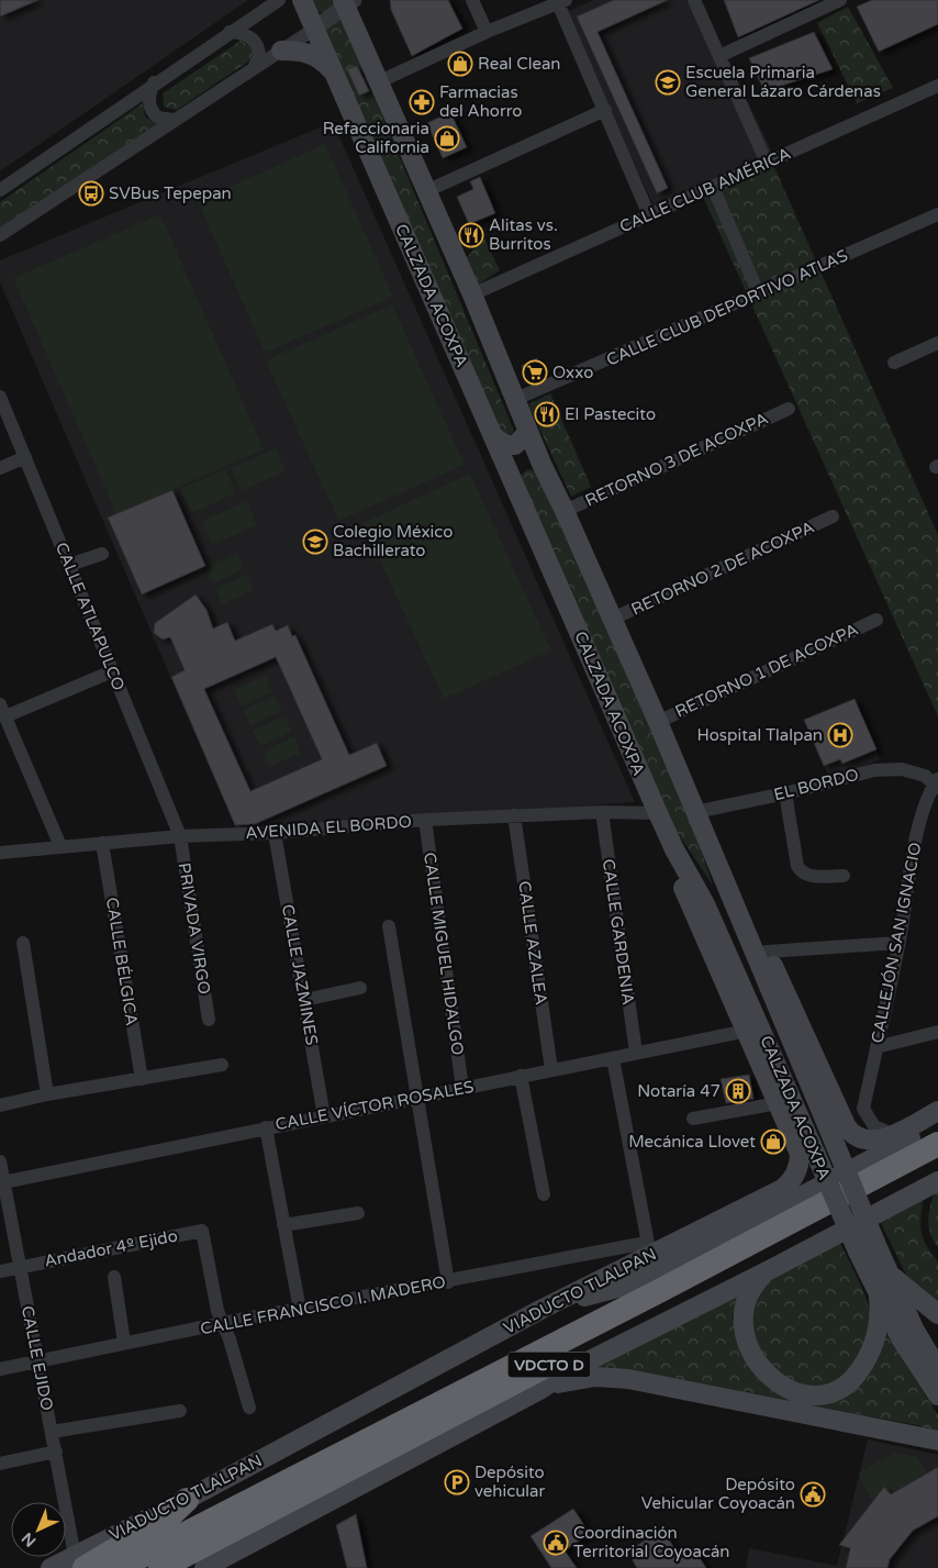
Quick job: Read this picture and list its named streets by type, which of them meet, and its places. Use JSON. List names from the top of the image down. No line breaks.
{"streets":{"highway":["VIADUCTO TLALPAN","VDCTO D"],"main road":["CALZADA ACOXPA"],"street":["CALLE CLUB AMÉRICA","CALLE CLUB DEPORTIVO ATLAS","RETORNO 3 DE ACOXPA","RETORNO 2 DE ACOXPA","CALLE ATLAPULCO","RETORNO 1 DE ACOXPA","EL BORDO","AVENIDA EL BORDO","PRIVADA VIRGO","CALLE GARDENIA","CALLE AZALEA","CALLEJÓN SAN IGNACIO","CALLE MIGUEL HIDALGO","CALLE BÉLGICA","CALLE JAZMINES","CALLE VÍCTOR ROSALES","Andador 4º Ejido","CALLE FRANCISCO I. MADERO","CALLE EJIDO"]},"crossings":[["CALLE CLUB AMÉRICA","CALZADA ACOXPA"],["CALZADA ACOXPA","CALLE CLUB DEPORTIVO ATLAS"],["CALZADA ACOXPA","RETORNO 3 DE ACOXPA"],["CALZADA ACOXPA","RETORNO 2 DE ACOXPA"],["CALZADA ACOXPA","RETORNO 1 DE ACOXPA"],["CALZADA ACOXPA","EL BORDO"],["CALZADA ACOXPA","AVENIDA EL BORDO"],["CALZADA ACOXPA","VIADUCTO TLALPAN"],["CALLE ATLAPULCO","AVENIDA EL BORDO"],["CALLE ATLAPULCO","PRIVADA VIRGO"],["EL BORDO","CALLEJÓN SAN IGNACIO"],["AVENIDA EL BORDO","PRIVADA VIRGO"],["AVENIDA EL BORDO","CALLE GARDENIA"],["AVENIDA EL BORDO","CALLE AZALEA"],["AVENIDA EL BORDO","CALLE MIGUEL HIDALGO"],["AVENIDA EL BORDO","CALLE BÉLGICA"],["AVENIDA EL BORDO","CALLE JAZMINES"],["CALLE GARDENIA","CALLE VÍCTOR ROSALES"],["CALLE AZALEA","CALLE VÍCTOR ROSALES"],["CALLE MIGUEL HIDALGO","CALLE VÍCTOR ROSALES"],["CALLE JAZMINES","CALLE VÍCTOR ROSALES"],["CALLE VÍCTOR ROSALES","VIADUCTO TLALPAN"],["CALLE VÍCTOR ROSALES","CALLE EJIDO"],["Andador 4º Ejido","CALLE FRANCISCO I. MADERO"],["Andador 4º Ejido","CALLE EJIDO"],["VIADUCTO TLALPAN","CALLE FRANCISCO I. MADERO"],["CALLE FRANCISCO I. MADERO","CALLE EJIDO"]],"places":{"shop":["Real Clean","Refaccionaria California","Mecánica Llovet"],"school or university":["Escuela Primaria General Lázaro Cárdenas","Colegio México Bachillerato"],"pharmacy":["Farmacias del Ahorro"],"bus stop":["SVBus Tepepan"],"restaurant":["Alitas vs. Burritos","El Pastecito"],"supermarket":["Oxxo"],"hospital":["Hospital Tlalpan"],"building":["Notaría 47"],"parking":["Depósito vehicular"],"public building":["Depósito Vehicular Coyoacán","Coordinación Territorial Coyoacán"]},"north":"bottom left"}
